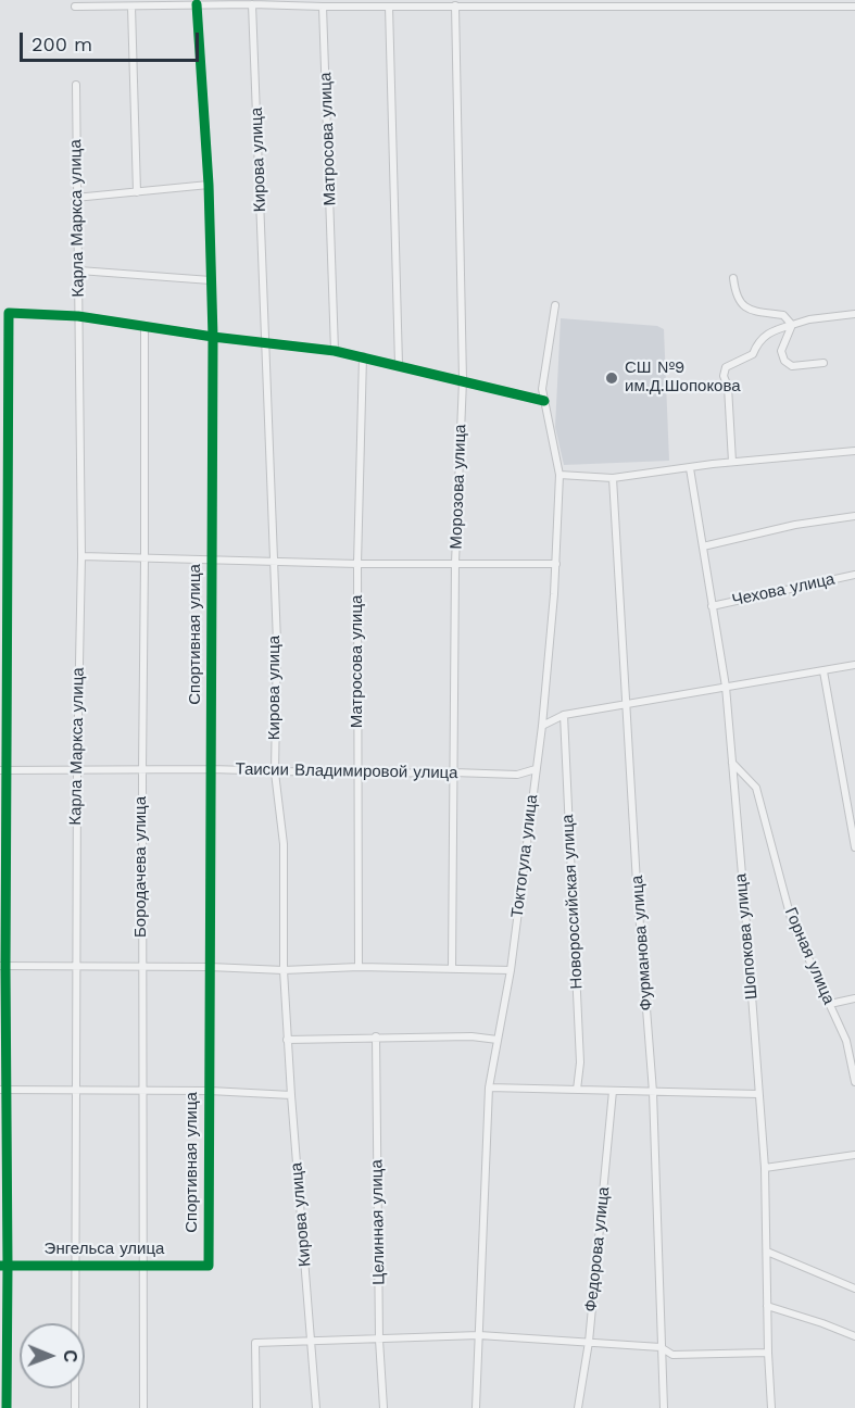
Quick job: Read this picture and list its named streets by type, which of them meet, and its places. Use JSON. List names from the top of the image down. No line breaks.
{"streets":{"street":["Матросова улица","Кирова улица","Карла Маркса улица","Морозова улица","Чехова улица","Спортивная улица","Таисии Владимировой улица","Токтогула улица","Бородачева улица","Новороссийская улица","Шопокова улица","Фурманова улица","Горная улица","Целинная улица","Энгельса улица","Федорова улица"]},"crossings":[["Матросова улица","Таисии Владимировой улица"],["Кирова улица","Таисии Владимировой улица"],["Карла Маркса улица","Таисии Владимировой улица"],["Карла Маркса улица","Энгельса улица"],["Морозова улица","Таисии Владимировой улица"],["Чехова улица","Шопокова улица"],["Спортивная улица","Таисии Владимировой улица"],["Спортивная улица","Энгельса улица"],["Таисии Владимировой улица","Токтогула улица"],["Таисии Владимировой улица","Бородачева улица"],["Бородачева улица","Энгельса улица"],["Шопокова улица","Горная улица"]],"places":["СШ №9 им.Д.Шопокова"],"scale_bar":"200 m","north":"right"}
